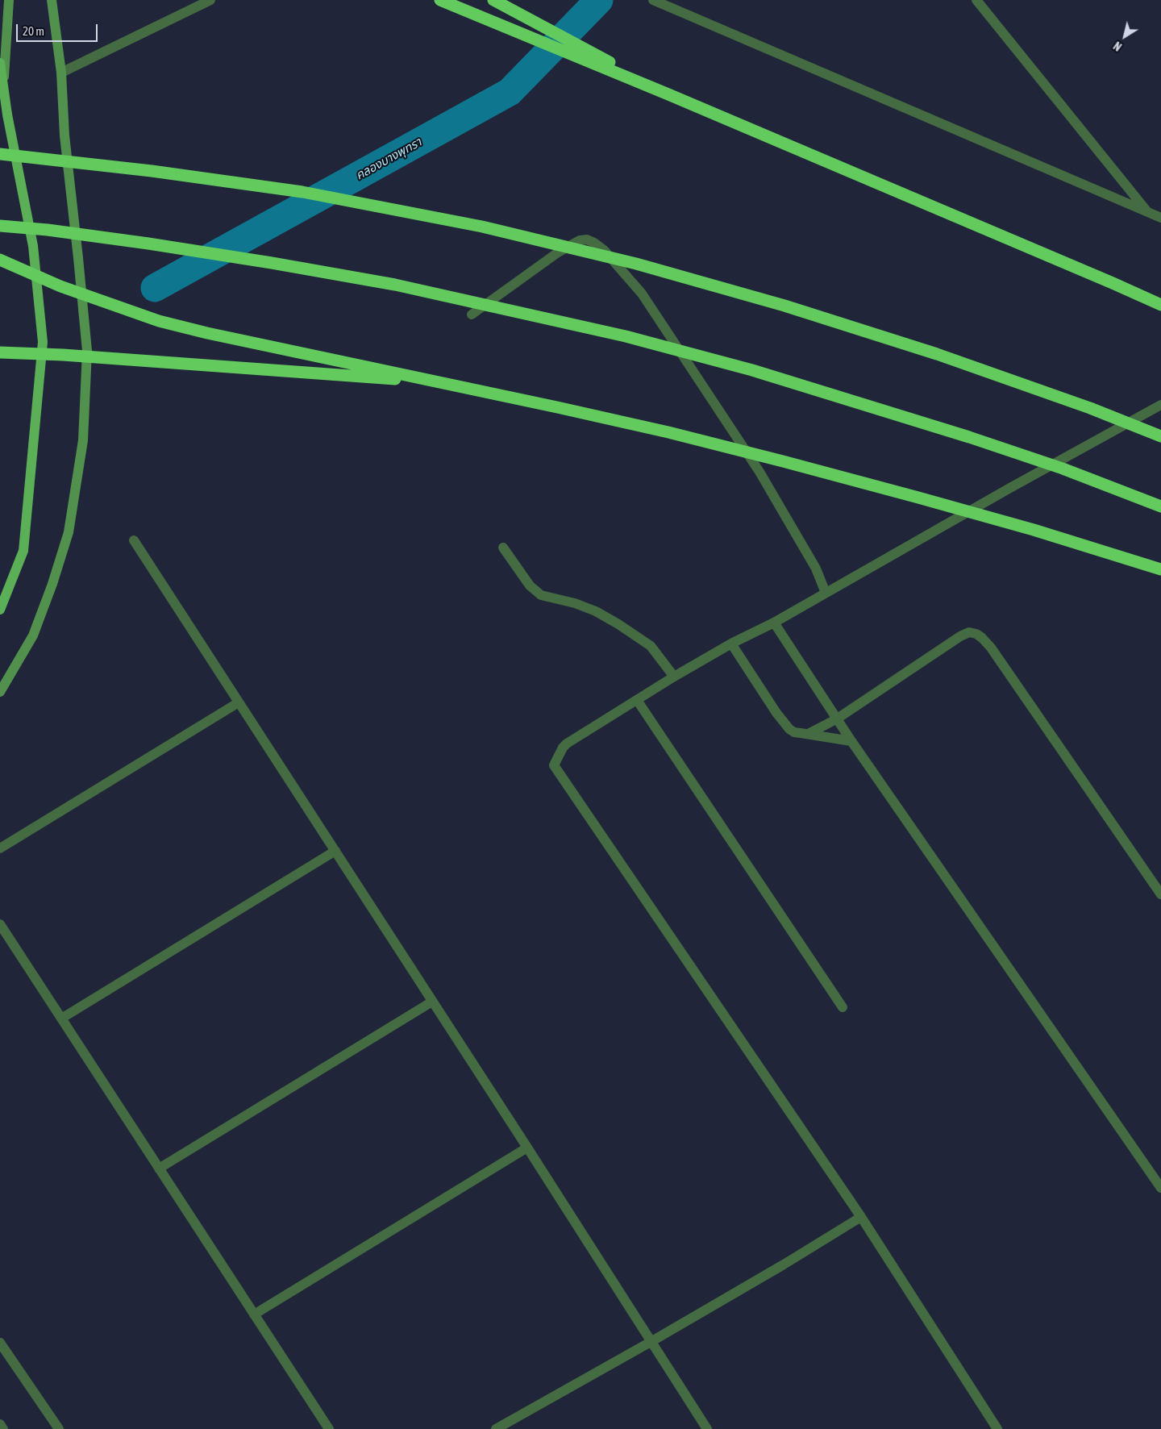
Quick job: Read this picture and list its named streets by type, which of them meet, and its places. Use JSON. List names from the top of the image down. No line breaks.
{"water":["คลองบางพุทรา"],"scale_bar":"20 m","north":"bottom left"}
